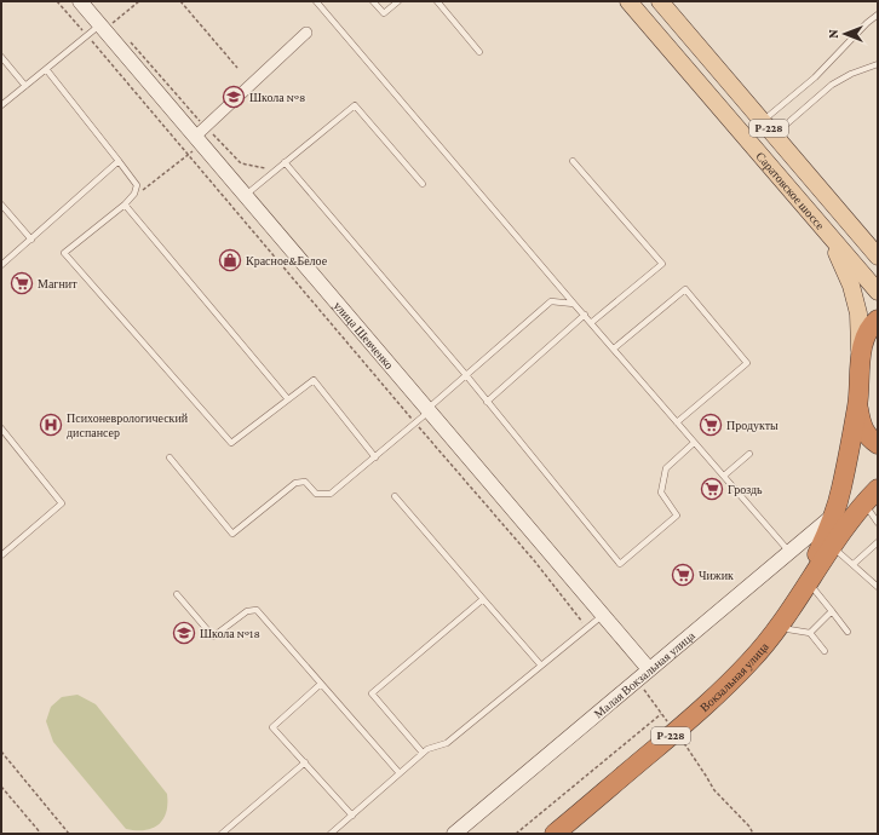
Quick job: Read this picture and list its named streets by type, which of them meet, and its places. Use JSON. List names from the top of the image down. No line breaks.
{"streets":{"highway":["Р-228","Вокзальная улица"],"main road":["Саратовское шоссе"],"street":["улица Шевченко","Малая Вокзальная улица"]},"crossings":[["Р-228","Саратовское шоссе"],["Р-228","Малая Вокзальная улица"],["Р-228","Вокзальная улица"],["улица Шевченко","Малая Вокзальная улица"]],"places":{"school or university":["Школа №8","Школа №18"],"shop":["Красное&Белое"],"supermarket":["Магнит","Продукты","Гроздь","Чижик"],"hospital":["Психоневрологический диспансер"]},"north":"left"}
